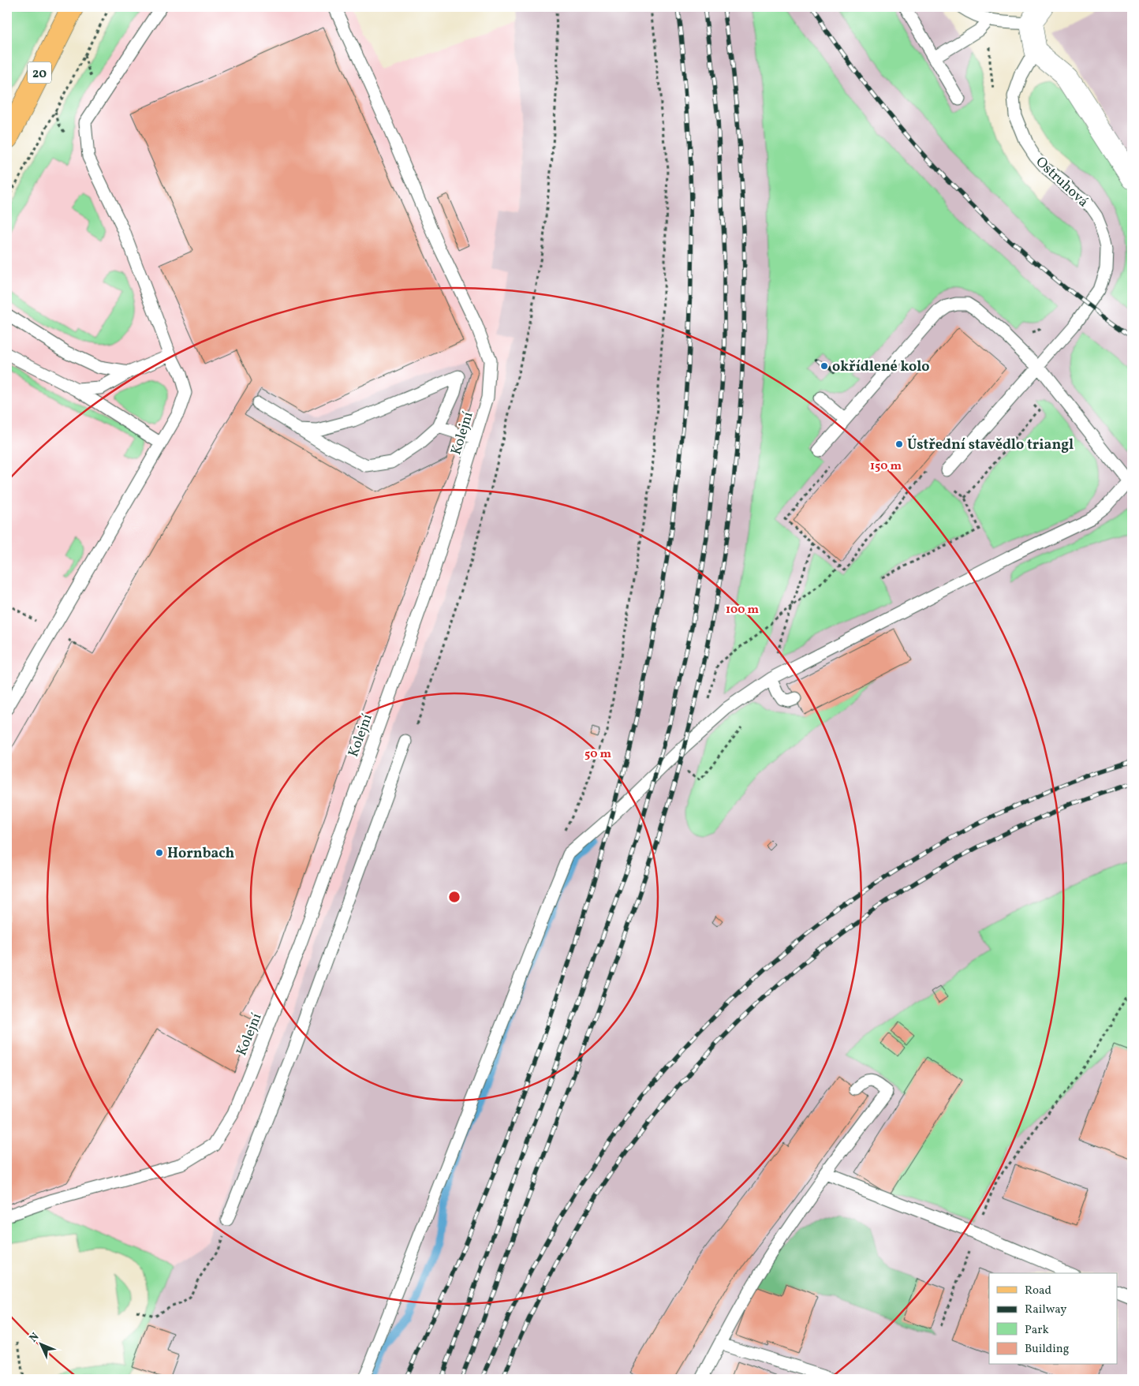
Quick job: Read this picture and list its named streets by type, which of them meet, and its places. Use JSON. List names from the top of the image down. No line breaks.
{"streets":{"main road":["20"],"lane":["Ostruhová","Kolejní"]},"places":["okřídlené kolo","Ústřední stavědlo triangl","Hornbach"],"legend":["Road","Railway","Park","Building"],"north":"top left","rings":["150 m","100 m","50 m"]}
